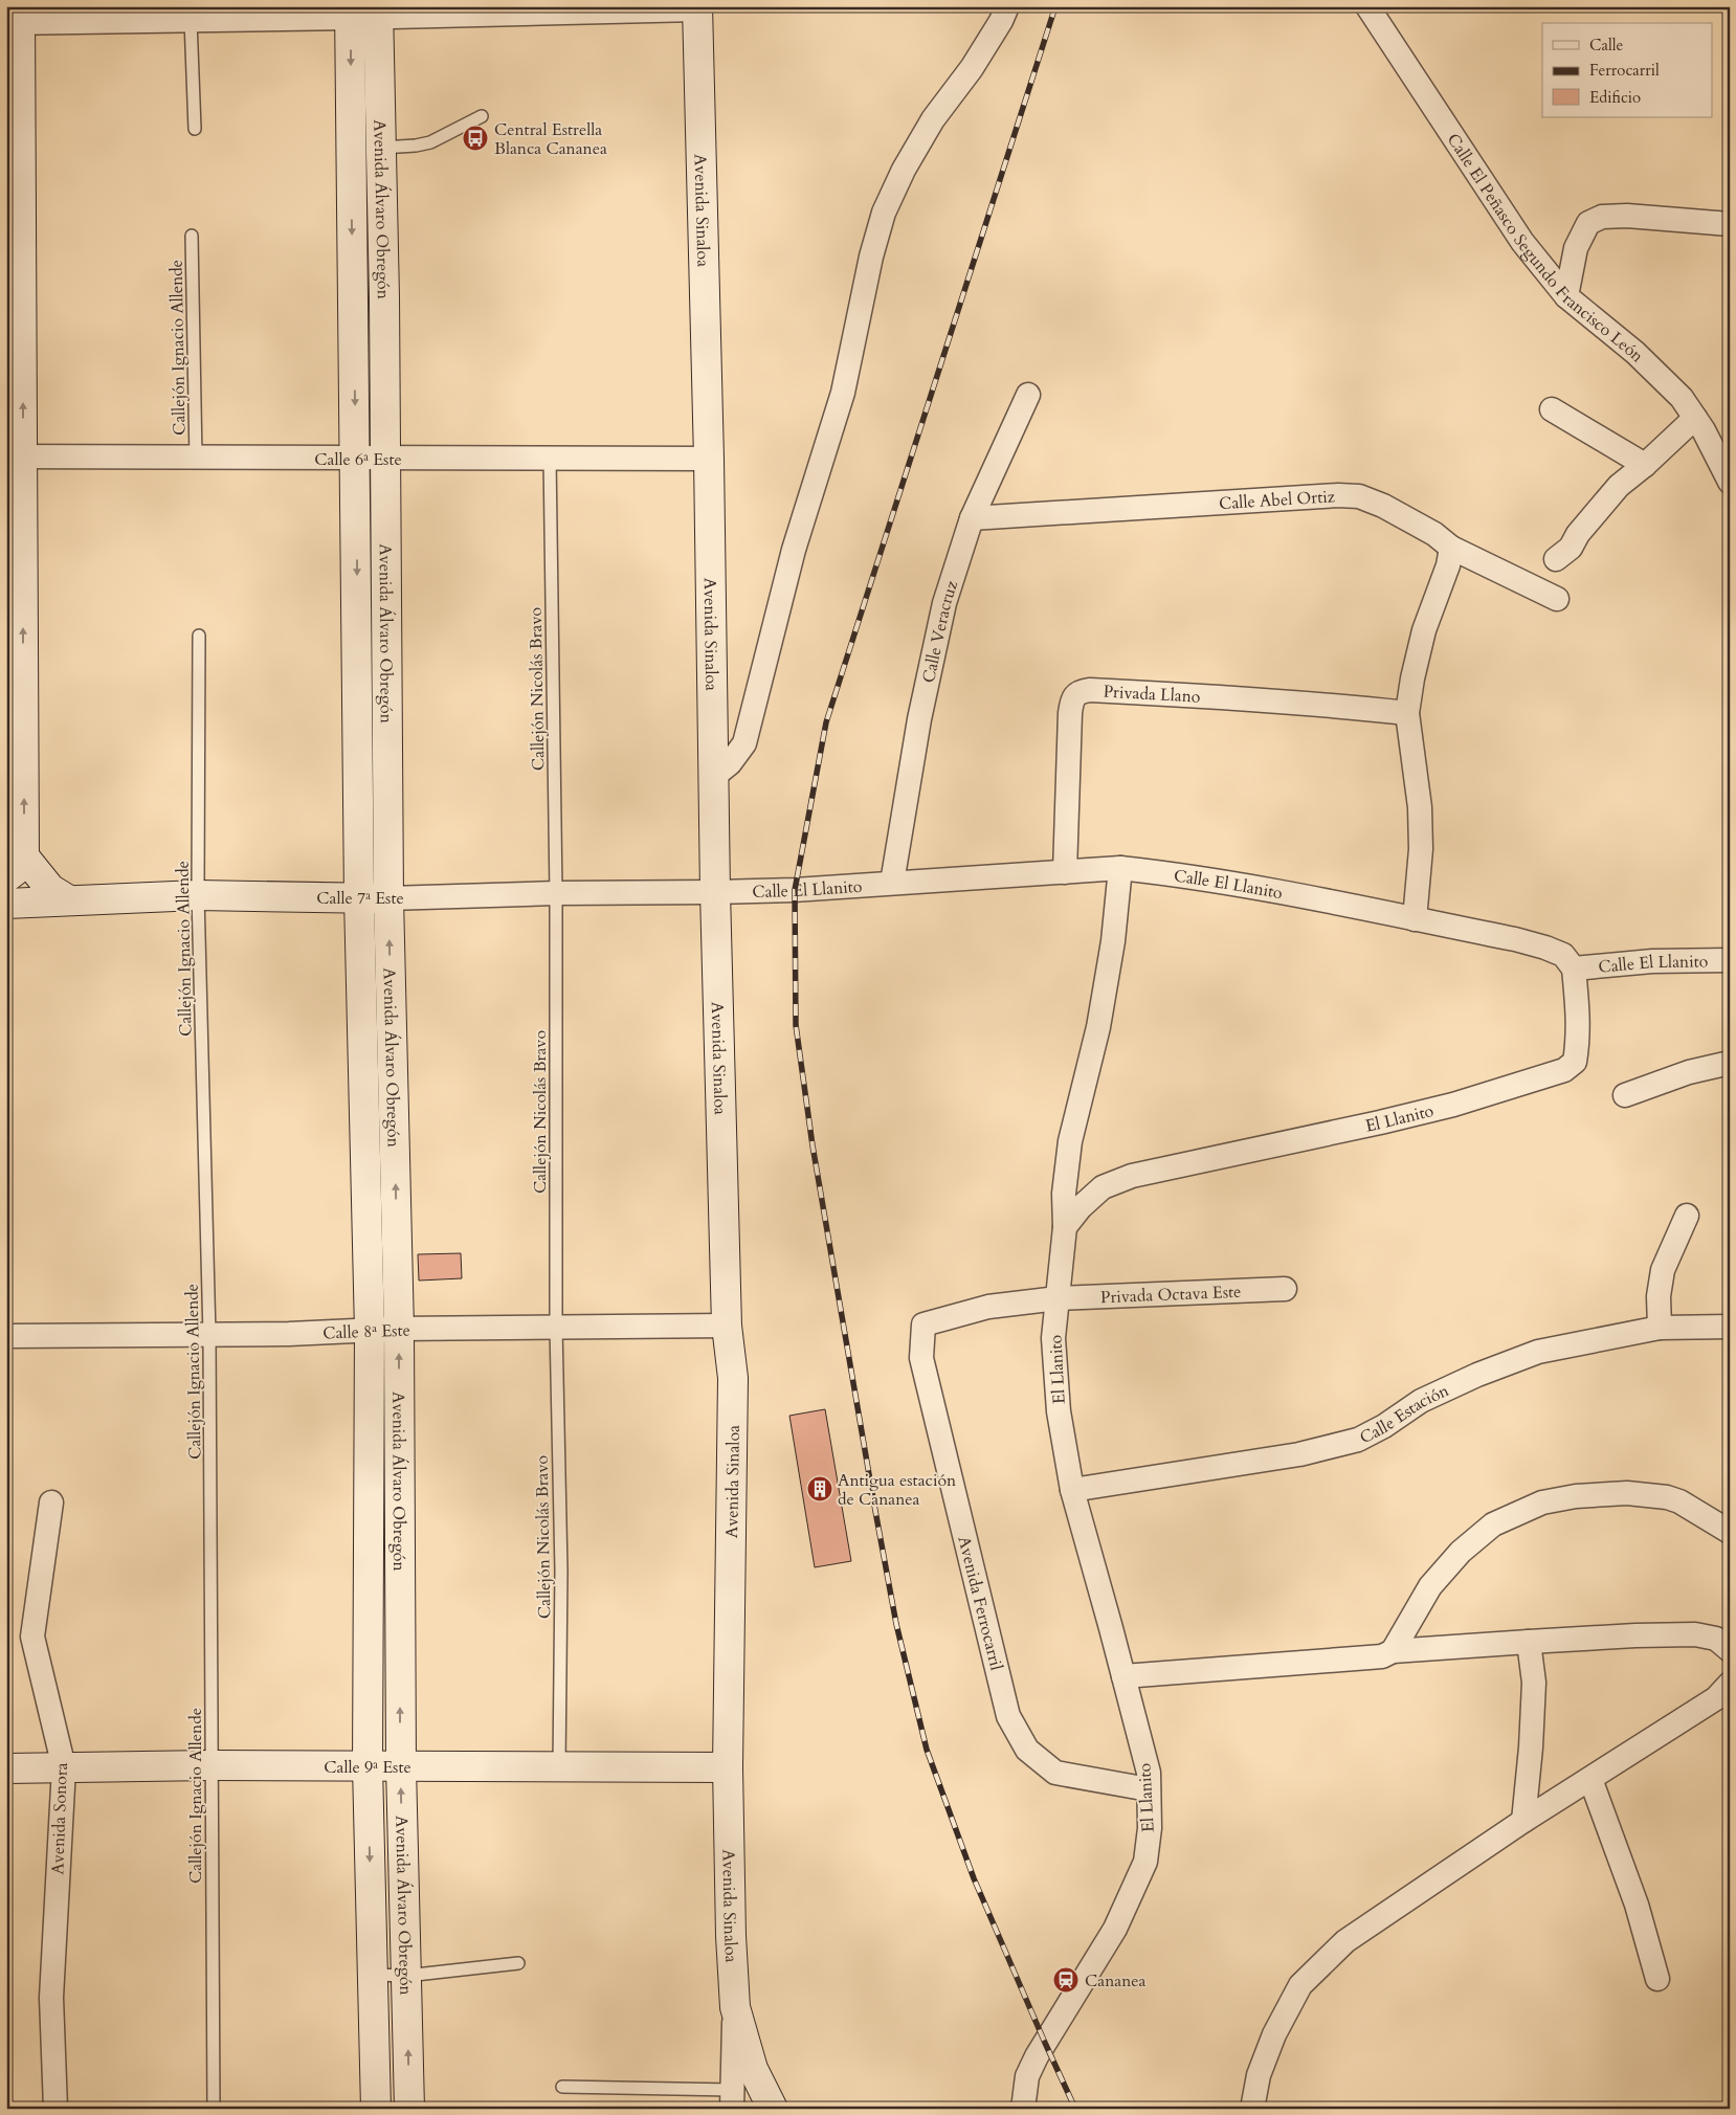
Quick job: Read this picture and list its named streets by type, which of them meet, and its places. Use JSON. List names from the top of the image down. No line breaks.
{"streets":{"street":["Avenida Álvaro Obregón","Avenida Sinaloa","Calle El Peñasco Segundo Francisco León","Calle 6ª Este","Calle Abel Ortiz","Calle Veracruz","Privada Llano","Calle El Llanito","Calle 7ª Este","El Llanito","Privada Octava Este","Calle 8ª Este","Calle Estación","Avenida Ferrocarril","Calle 9ª Este","Avenida Sonora"],"lane":["Callejón Ignacio Allende","Callejón Nicolás Bravo"]},"crossings":[["Avenida Álvaro Obregón","Calle 6ª Este"],["Avenida Álvaro Obregón","Calle 7ª Este"],["Avenida Álvaro Obregón","Calle 8ª Este"],["Avenida Álvaro Obregón","Calle 9ª Este"],["Avenida Sinaloa","Calle 6ª Este"],["Avenida Sinaloa","Calle El Llanito"],["Avenida Sinaloa","Calle 7ª Este"],["Avenida Sinaloa","Calle 8ª Este"],["Avenida Sinaloa","Calle 9ª Este"],["Callejón Ignacio Allende","Calle 6ª Este"],["Callejón Ignacio Allende","Calle 7ª Este"],["Callejón Ignacio Allende","Calle 8ª Este"],["Callejón Ignacio Allende","Calle 9ª Este"],["Calle 6ª Este","Callejón Nicolás Bravo"],["Calle Abel Ortiz","Calle Veracruz"],["Calle Veracruz","Calle El Llanito"],["Callejón Nicolás Bravo","Calle 7ª Este"],["Callejón Nicolás Bravo","Calle 8ª Este"],["Callejón Nicolás Bravo","Calle 9ª Este"],["Privada Llano","Calle El Llanito"],["Calle El Llanito","Calle 7ª Este"],["Calle El Llanito","El Llanito"],["El Llanito","Privada Octava Este"],["El Llanito","Calle Estación"],["El Llanito","Avenida Ferrocarril"],["Privada Octava Este","Avenida Ferrocarril"],["Calle 9ª Este","Avenida Sonora"]],"places":{"bus stop":["Central Estrella Blanca Cananea"],"building":["Antigua estación de Cananea"],"station":["Cananea"]},"legend":["Calle","Ferrocarril","Edificio"]}
